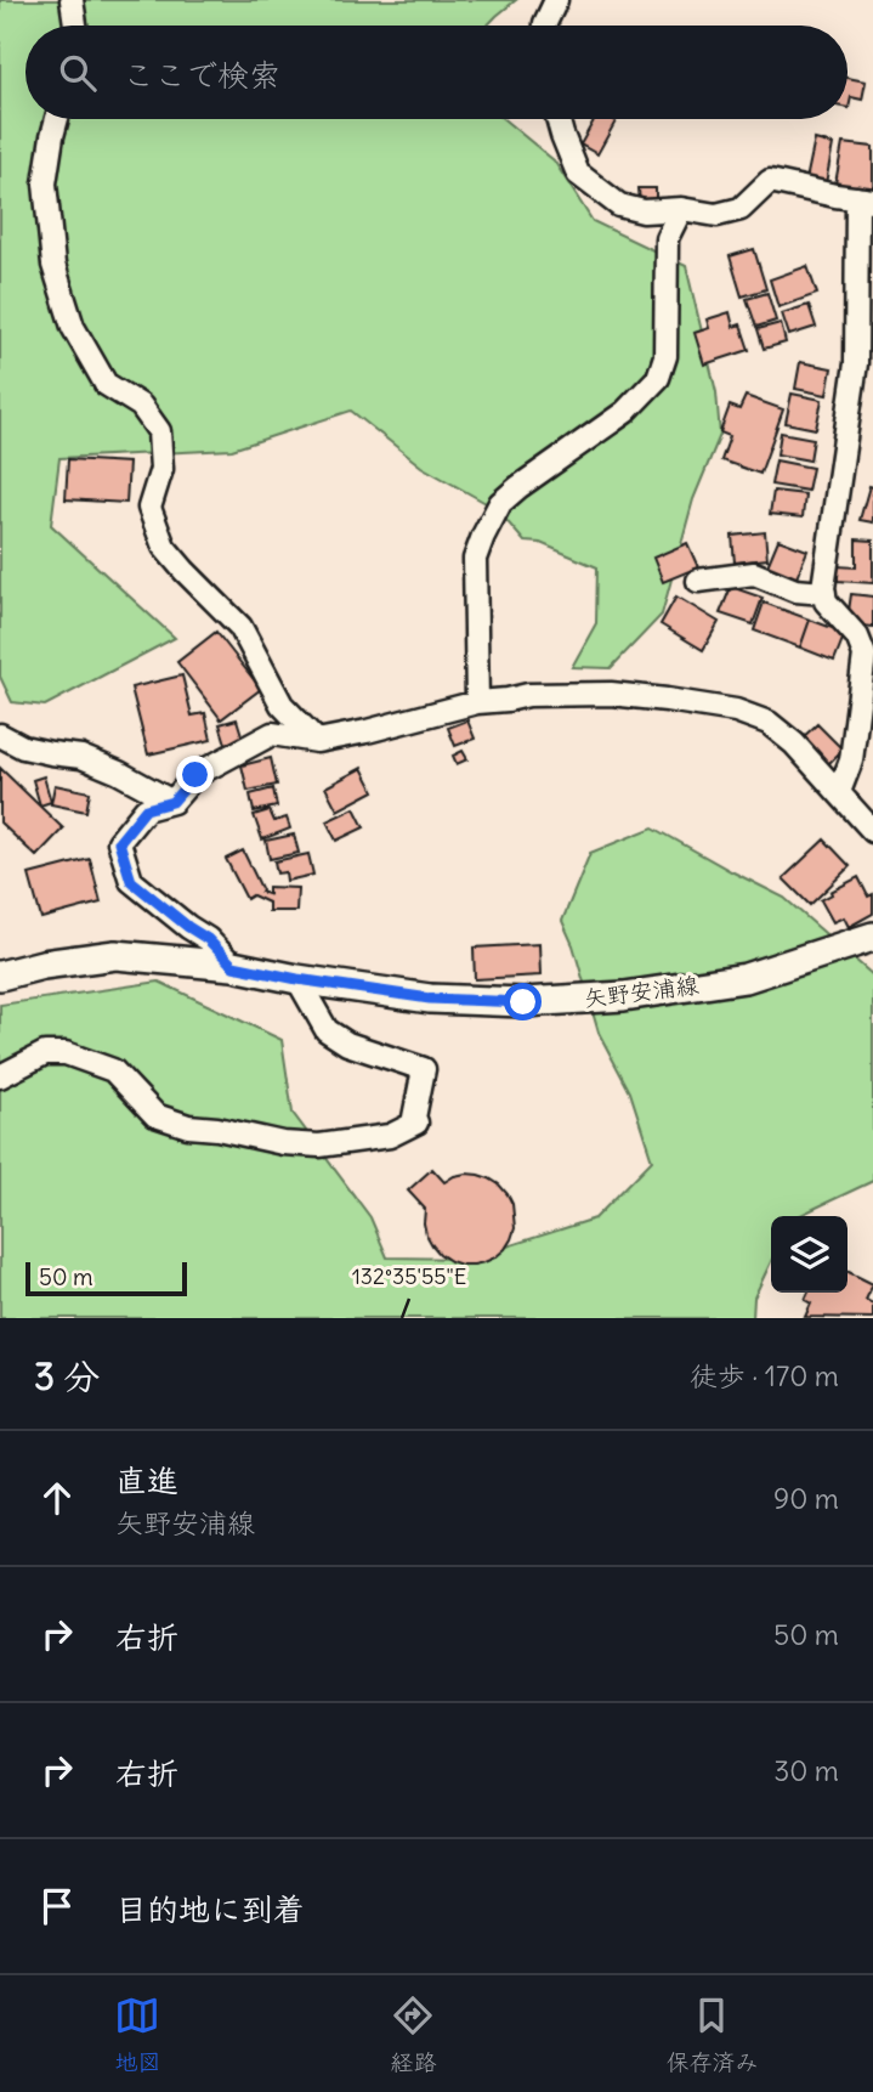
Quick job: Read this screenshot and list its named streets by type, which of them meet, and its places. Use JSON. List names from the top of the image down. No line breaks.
{"streets":{"main road":["矢野安浦線"]},"scale_bar":"50 m","page":{"search":"ここで検索","scale":"50 m","heading":["3 分","徒歩 · 170 m"],"list":[["直進","矢野安浦線","90 m"],["右折","50 m"],["右折","30 m"],"目的地に到着"],"nav":["地図","経路","保存済み"]},"coordinates":["132°35'55\"E"]}
